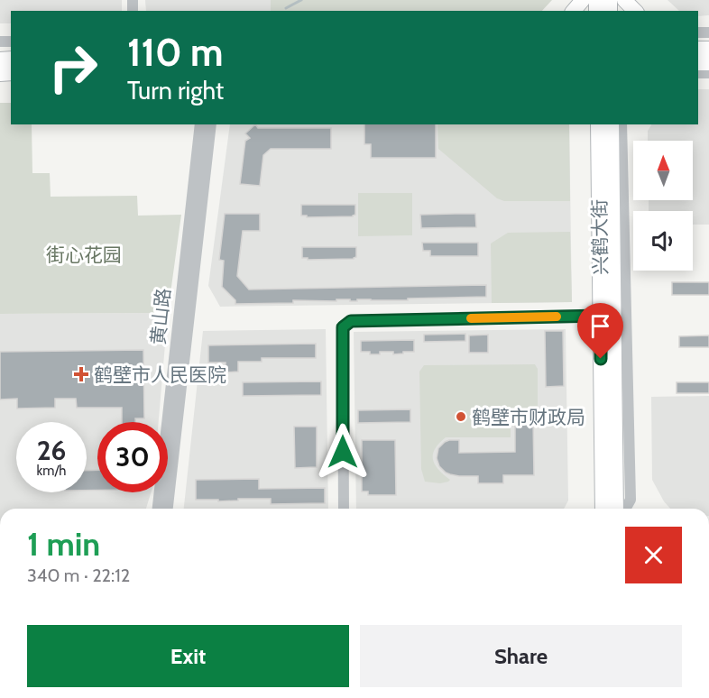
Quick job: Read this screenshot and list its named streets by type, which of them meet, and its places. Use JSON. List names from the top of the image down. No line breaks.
{"streets":{"main road":["兴鹤大街"],"street":["黄山路"]},"parks":["街心花园"],"places":{"health":["鹤壁市人民医院"],"other":["鹤壁市财政局"]},"north":"top","page":{"turn":["110 m","Turn right"],"speed":"26 km/h","limit":"30","heading":["1 min","340 m · 22:12"],"buttons":["Exit","Share"]}}
